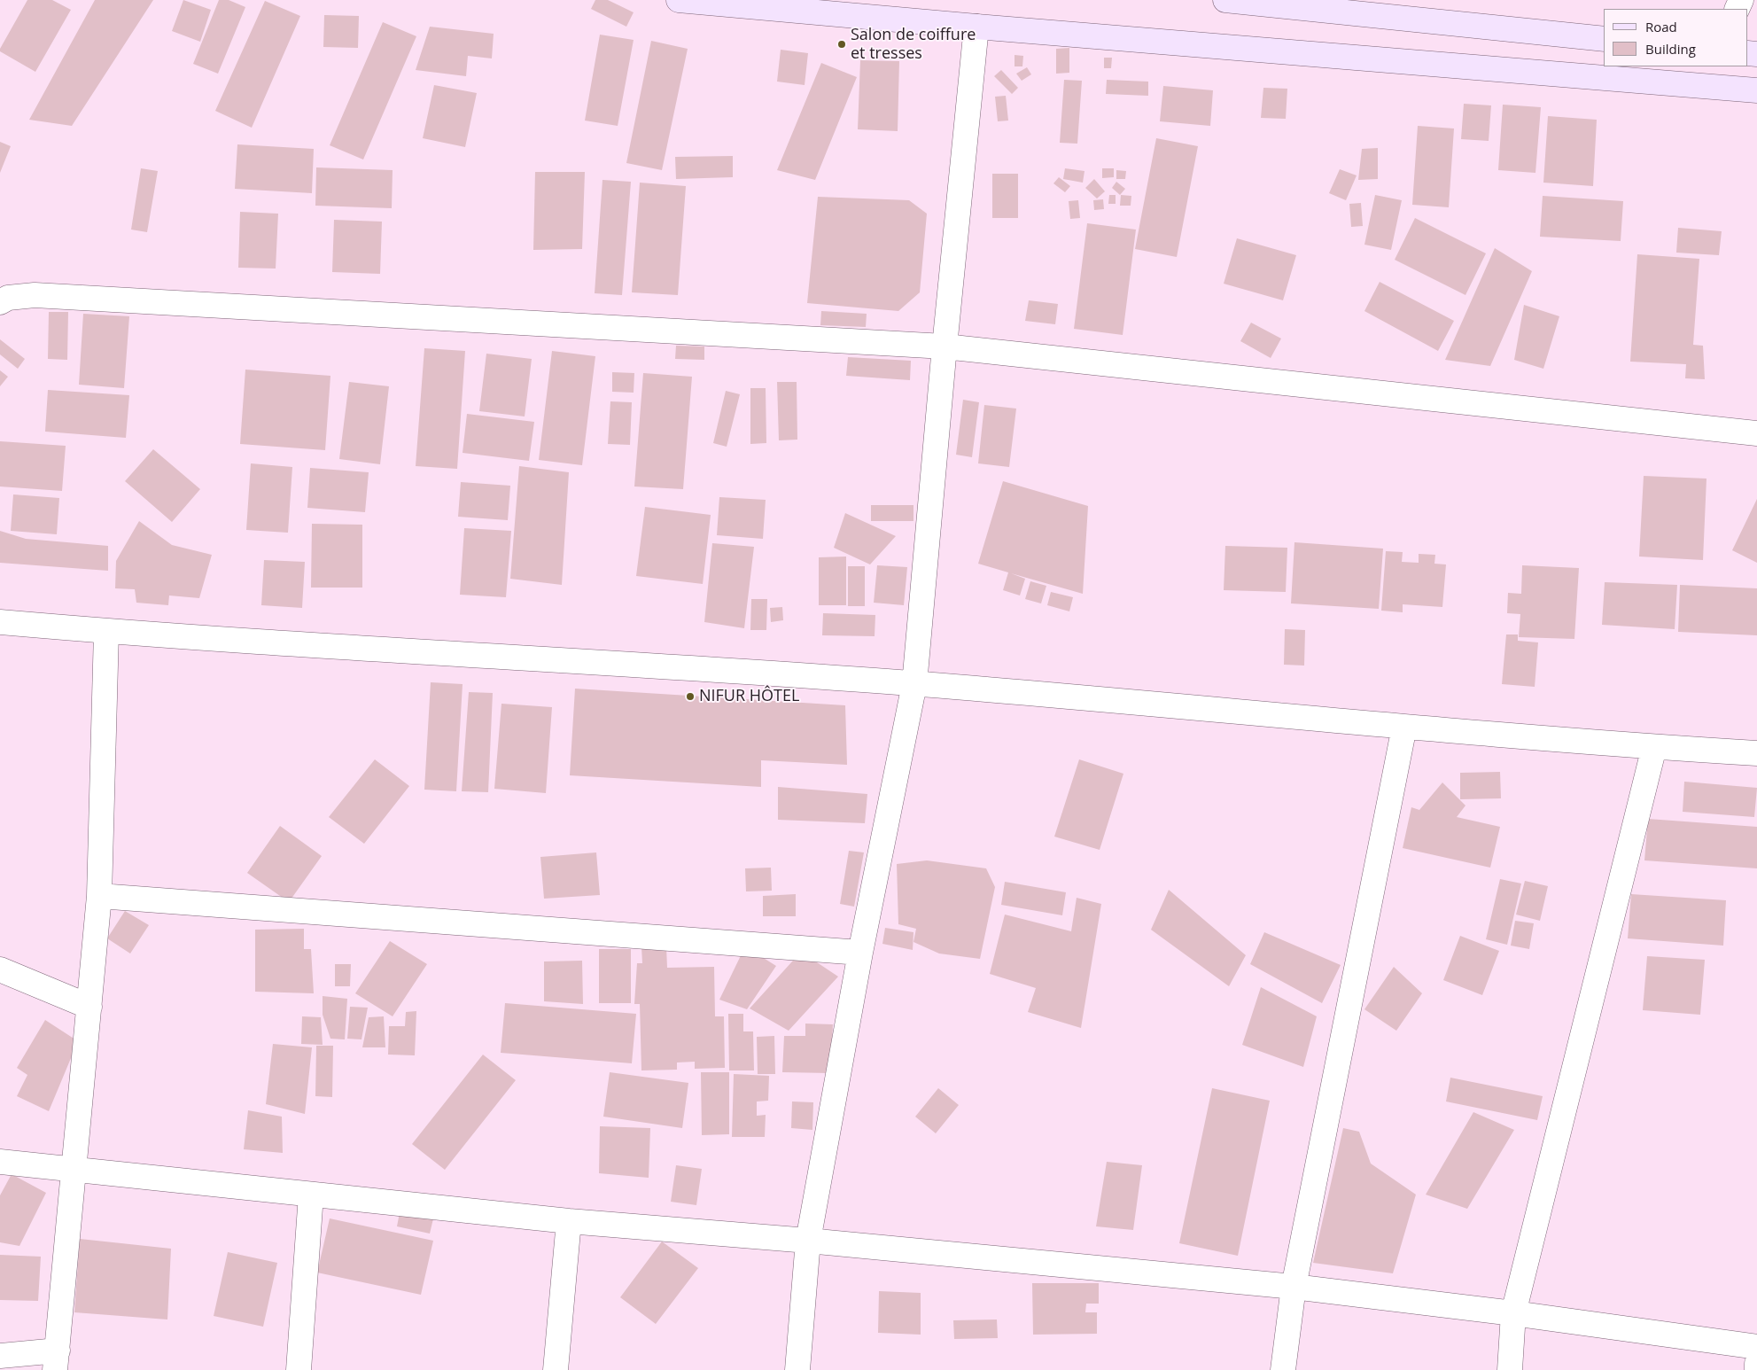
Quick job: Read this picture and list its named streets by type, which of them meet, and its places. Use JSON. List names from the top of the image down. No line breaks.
{"places":["Salon de coiffure et tresses","NIFUR HÔTEL"],"legend":["Road","Building"]}
